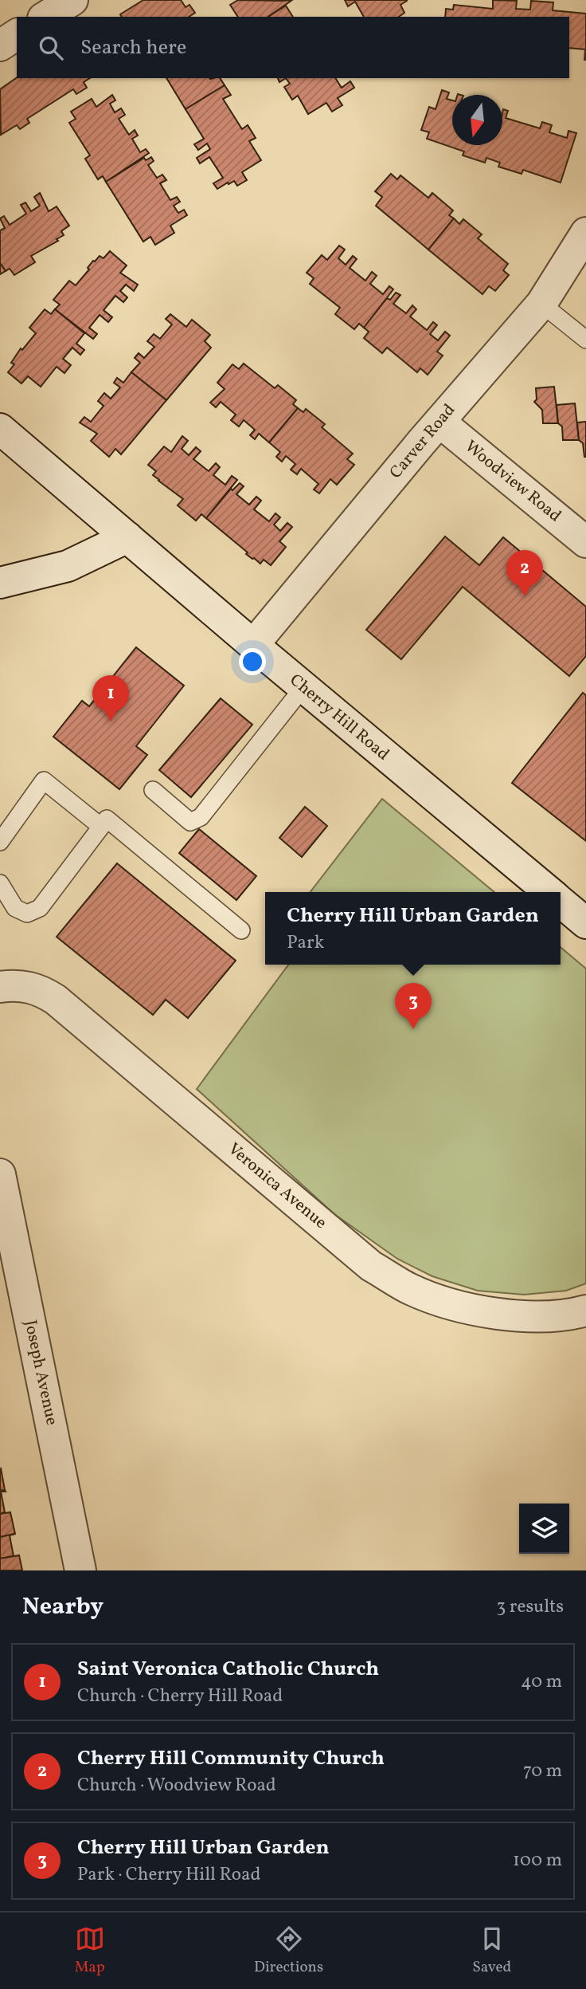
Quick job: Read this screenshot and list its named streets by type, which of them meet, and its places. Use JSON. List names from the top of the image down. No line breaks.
{"streets":{"street":["Carver Road","Woodview Road","Cherry Hill Road","Veronica Avenue","Joseph Avenue"]},"crossings":[["Carver Road","Woodview Road"],["Carver Road","Cherry Hill Road"]],"north":"bottom","page":{"search":"Search here","pins":["2","1","3"],"popup":["Cherry Hill Urban Garden","Park"],"heading":["Nearby","3 results"],"list":[{"mark":"1","name":"Saint Veronica Catholic Church","note":"Church · Cherry Hill Road","value":"40 m"},{"mark":"2","name":"Cherry Hill Community Church","note":"Church · Woodview Road","value":"70 m"},{"mark":"3","name":"Cherry Hill Urban Garden","note":"Park · Cherry Hill Road","value":"100 m"}],"nav":["Map","Directions","Saved"]}}
